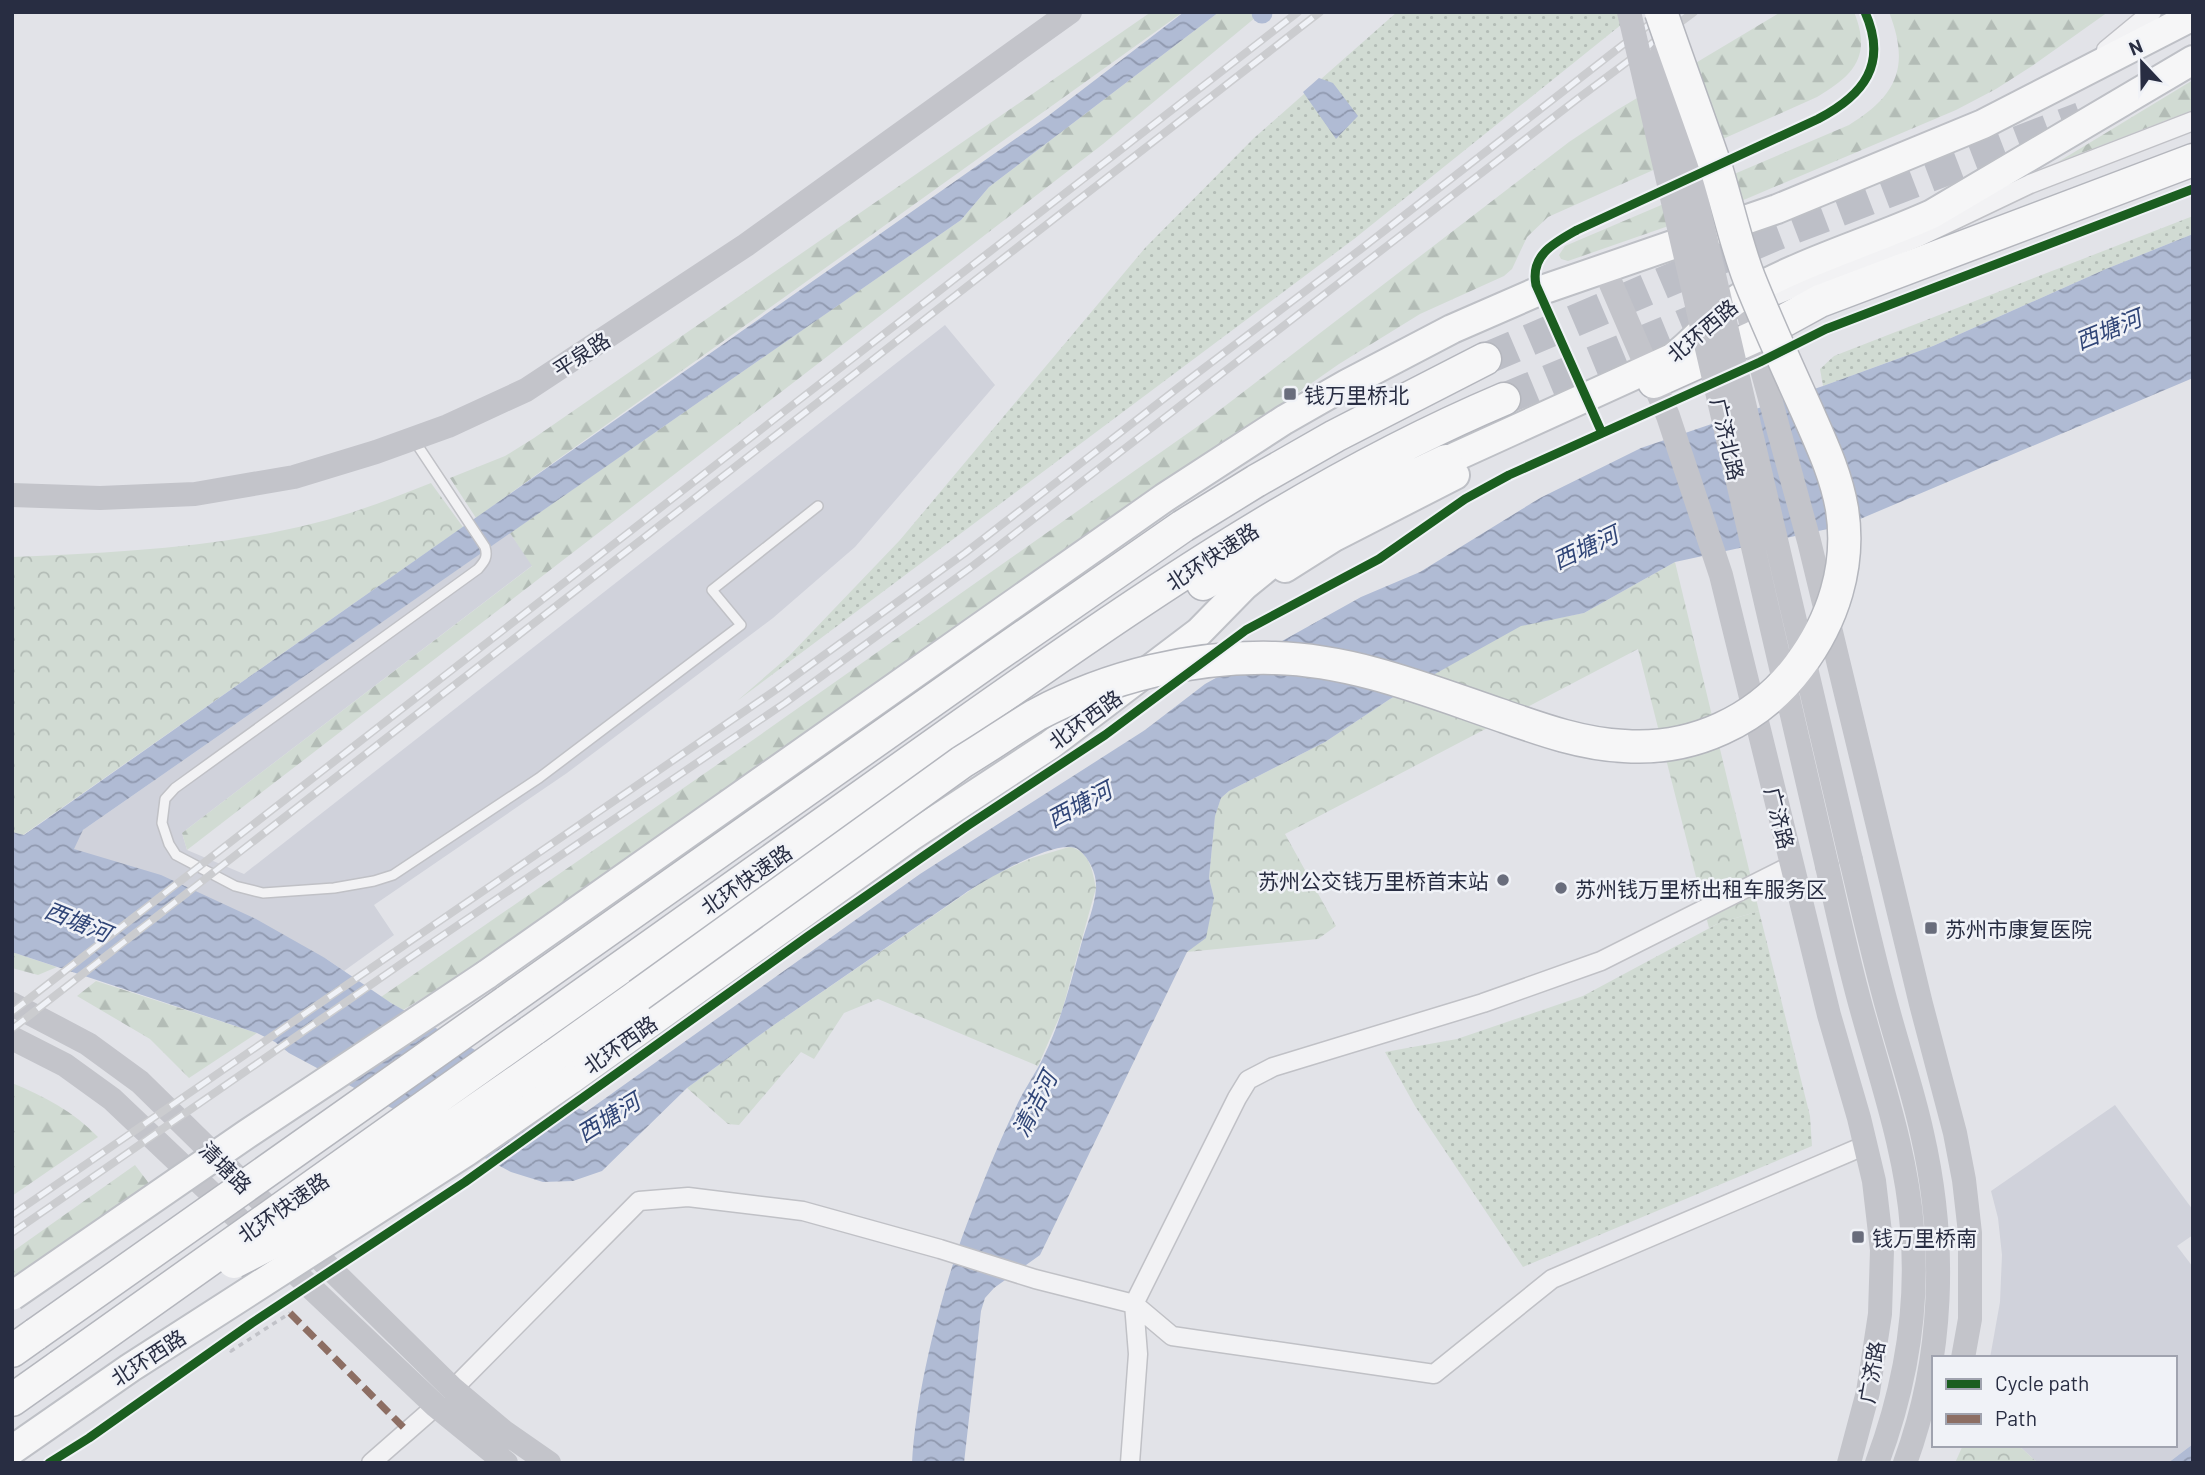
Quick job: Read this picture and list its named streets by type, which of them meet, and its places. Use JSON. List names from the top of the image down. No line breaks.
{"streets":{"highway":["北环快速路"],"main road":["北环西路","平泉路","广济北路","广济路","清塘路"]},"crossings":[["北环西路","广济路"],["广济北路","广济路"]],"water":["西塘河","清洁河"],"places":{"transit":["钱万里桥北","苏州市康复医院","钱万里桥南"],"other":["苏州公交钱万里桥首末站","苏州钱万里桥出租车服务区"]},"legend":["Cycle path","Path"],"north":"top"}
